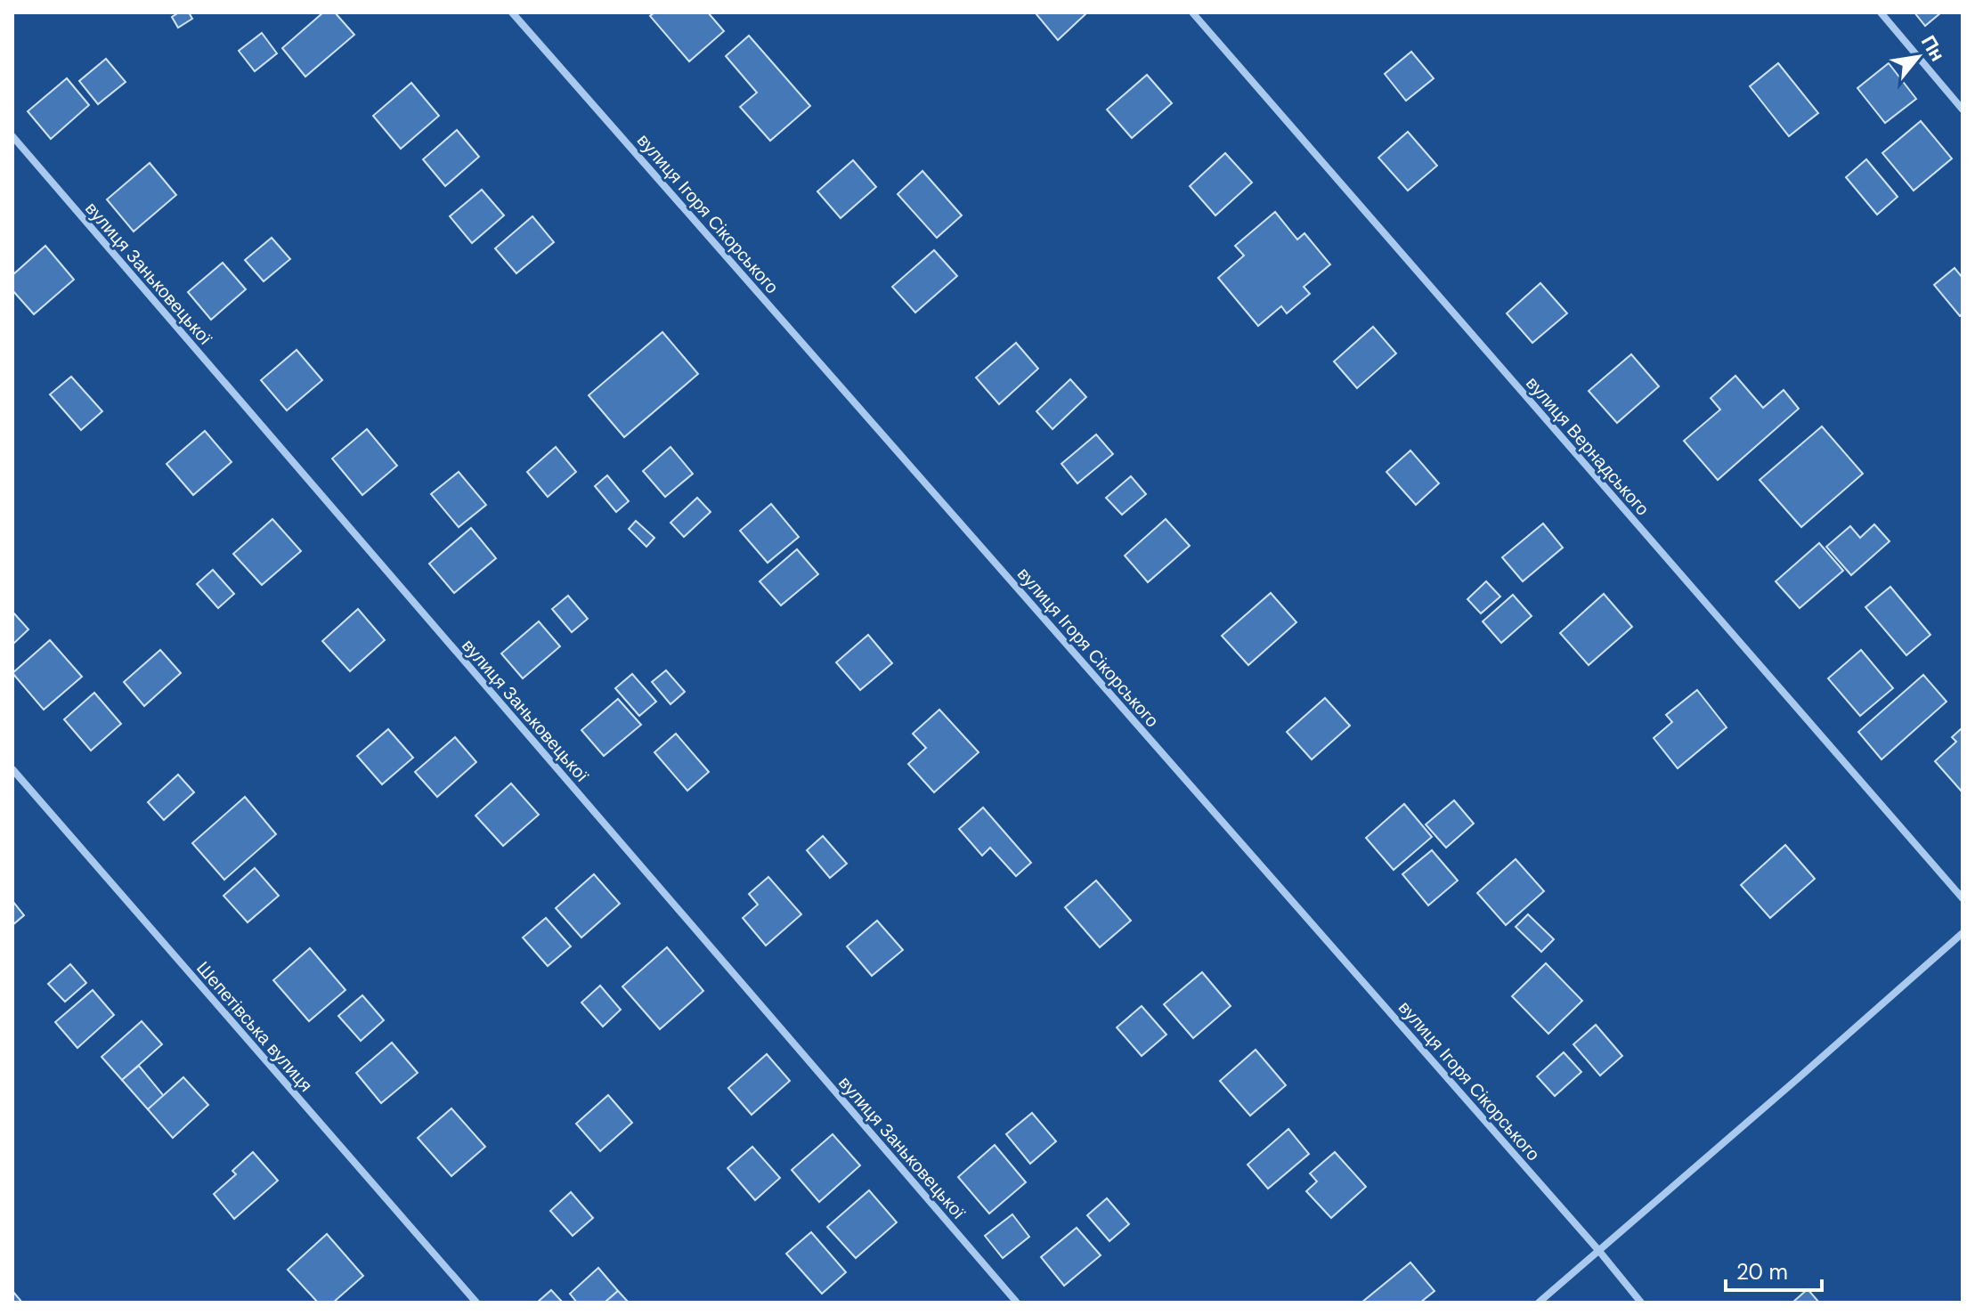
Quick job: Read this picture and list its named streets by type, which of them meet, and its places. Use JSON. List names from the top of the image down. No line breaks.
{"streets":{"street":["вулиця Ігоря Сікорського","вулиця Заньковецької","вулиця Вернадського","Шепетівська вулиця"]},"scale_bar":"20 m","north":"top right"}
